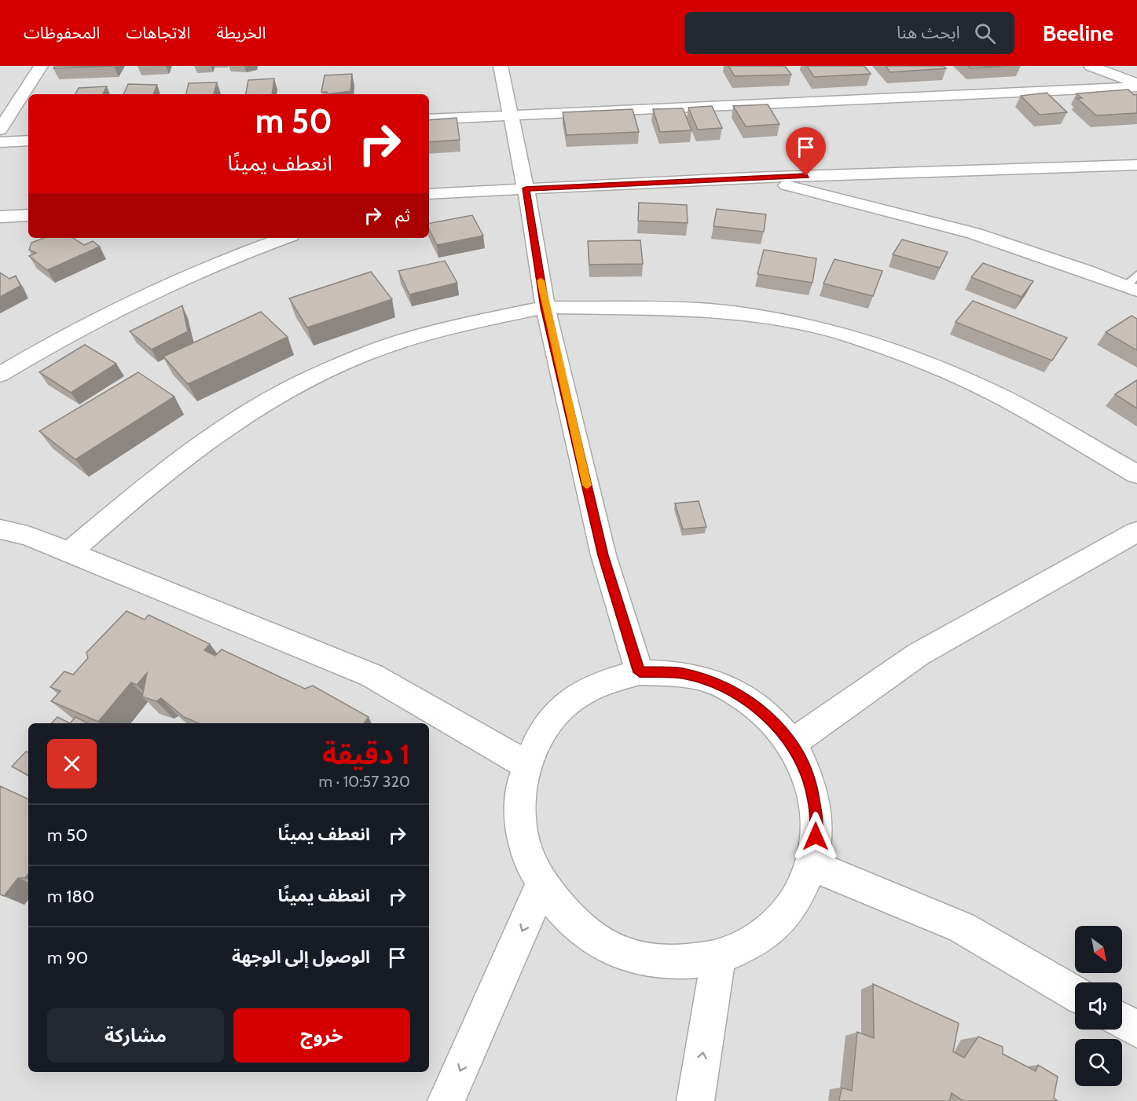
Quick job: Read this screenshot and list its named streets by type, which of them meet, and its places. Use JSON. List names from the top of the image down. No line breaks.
{"north":"bottom right","page":{"header":"Beeline","search":"ابحث هنا","nav":["الخريطة","الاتجاهات","المحفوظات"],"turn":["50 m","انعطف يمينًا"],"then":"ثم","heading":["1 دقيقة","320 m · 10:57"],"list":[{"name":"انعطف يمينًا","value":"50 m"},{"name":"انعطف يمينًا","value":"180 m"},{"name":"الوصول إلى الوجهة","value":"90 m"}],"buttons":["خروج","مشاركة"]}}
